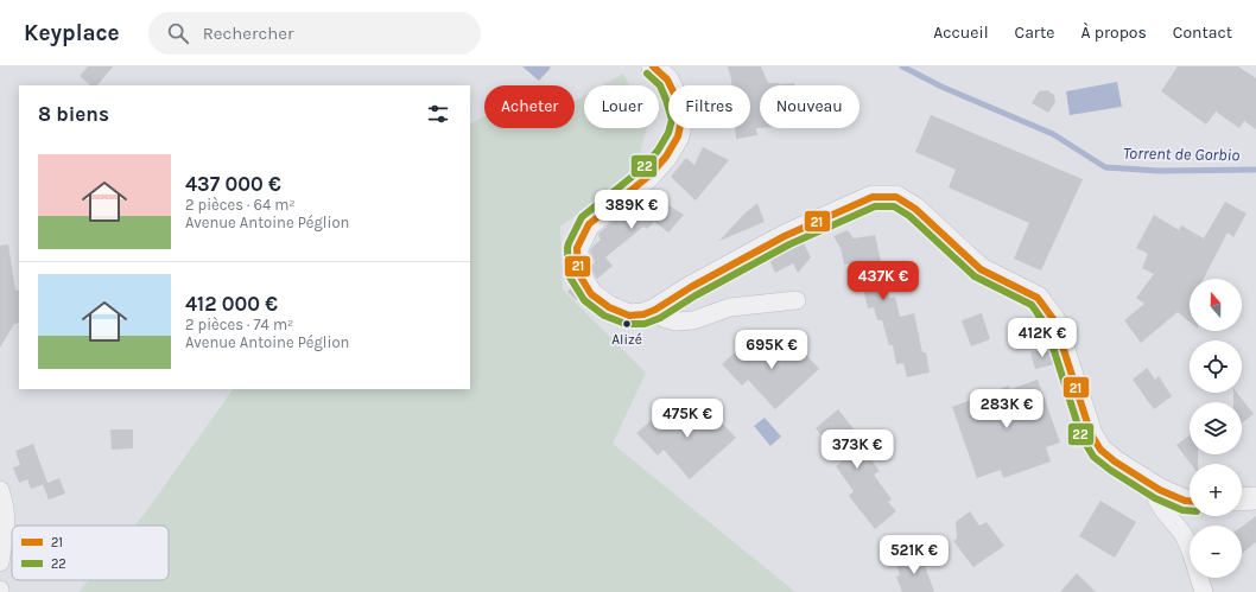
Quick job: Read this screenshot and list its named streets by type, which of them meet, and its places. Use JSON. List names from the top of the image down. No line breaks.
{"water":["Torrent de Gorbio"],"places":["Alizé"],"lines":["transit line 21","transit line 22"],"legend":["21","22"],"north":"top","page":{"header":"Keyplace","search":"Rechercher","nav":["Accueil","Carte","À propos","Contact"],"chip":["Acheter","Louer","Filtres","Nouveau"],"heading":"8 biens","list":[{"name":"437 000 €","note":"2 pièces · 64 m² · Avenue Antoine Péglion"},{"name":"412 000 €","note":"2 pièces · 74 m² · Avenue Antoine Péglion"}],"price":["389K €","437K €","412K €","695K €","283K €","475K €","373K €","521K €"],"map_buttons":["+","−"]}}
